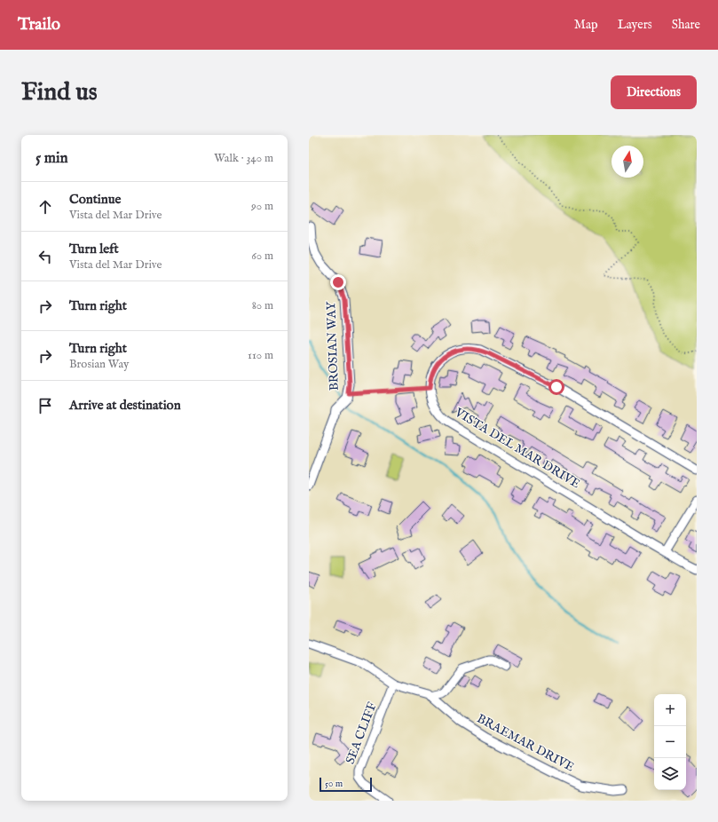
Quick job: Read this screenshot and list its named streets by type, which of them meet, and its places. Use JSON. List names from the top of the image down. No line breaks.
{"streets":{"street":["BROSIAN WAY","VISTA DEL MAR DRIVE","SEA CLIFF","BRAEMAR DRIVE"]},"crossings":[["SEA CLIFF","BRAEMAR DRIVE"]],"scale_bar":"50 m","north":"top","page":{"header":"Trailo","nav":["Map","Layers","Share"],"buttons":"Directions","title":"Find us","heading":["5 min","Walk · 340 m"],"list":[["Continue","Vista del Mar Drive","90 m"],["Turn left","Vista del Mar Drive","60 m"],["Turn right","80 m"],["Turn right","Brosian Way","110 m"],"Arrive at destination"],"map_buttons":["+","−"],"scale":"50 m"}}
